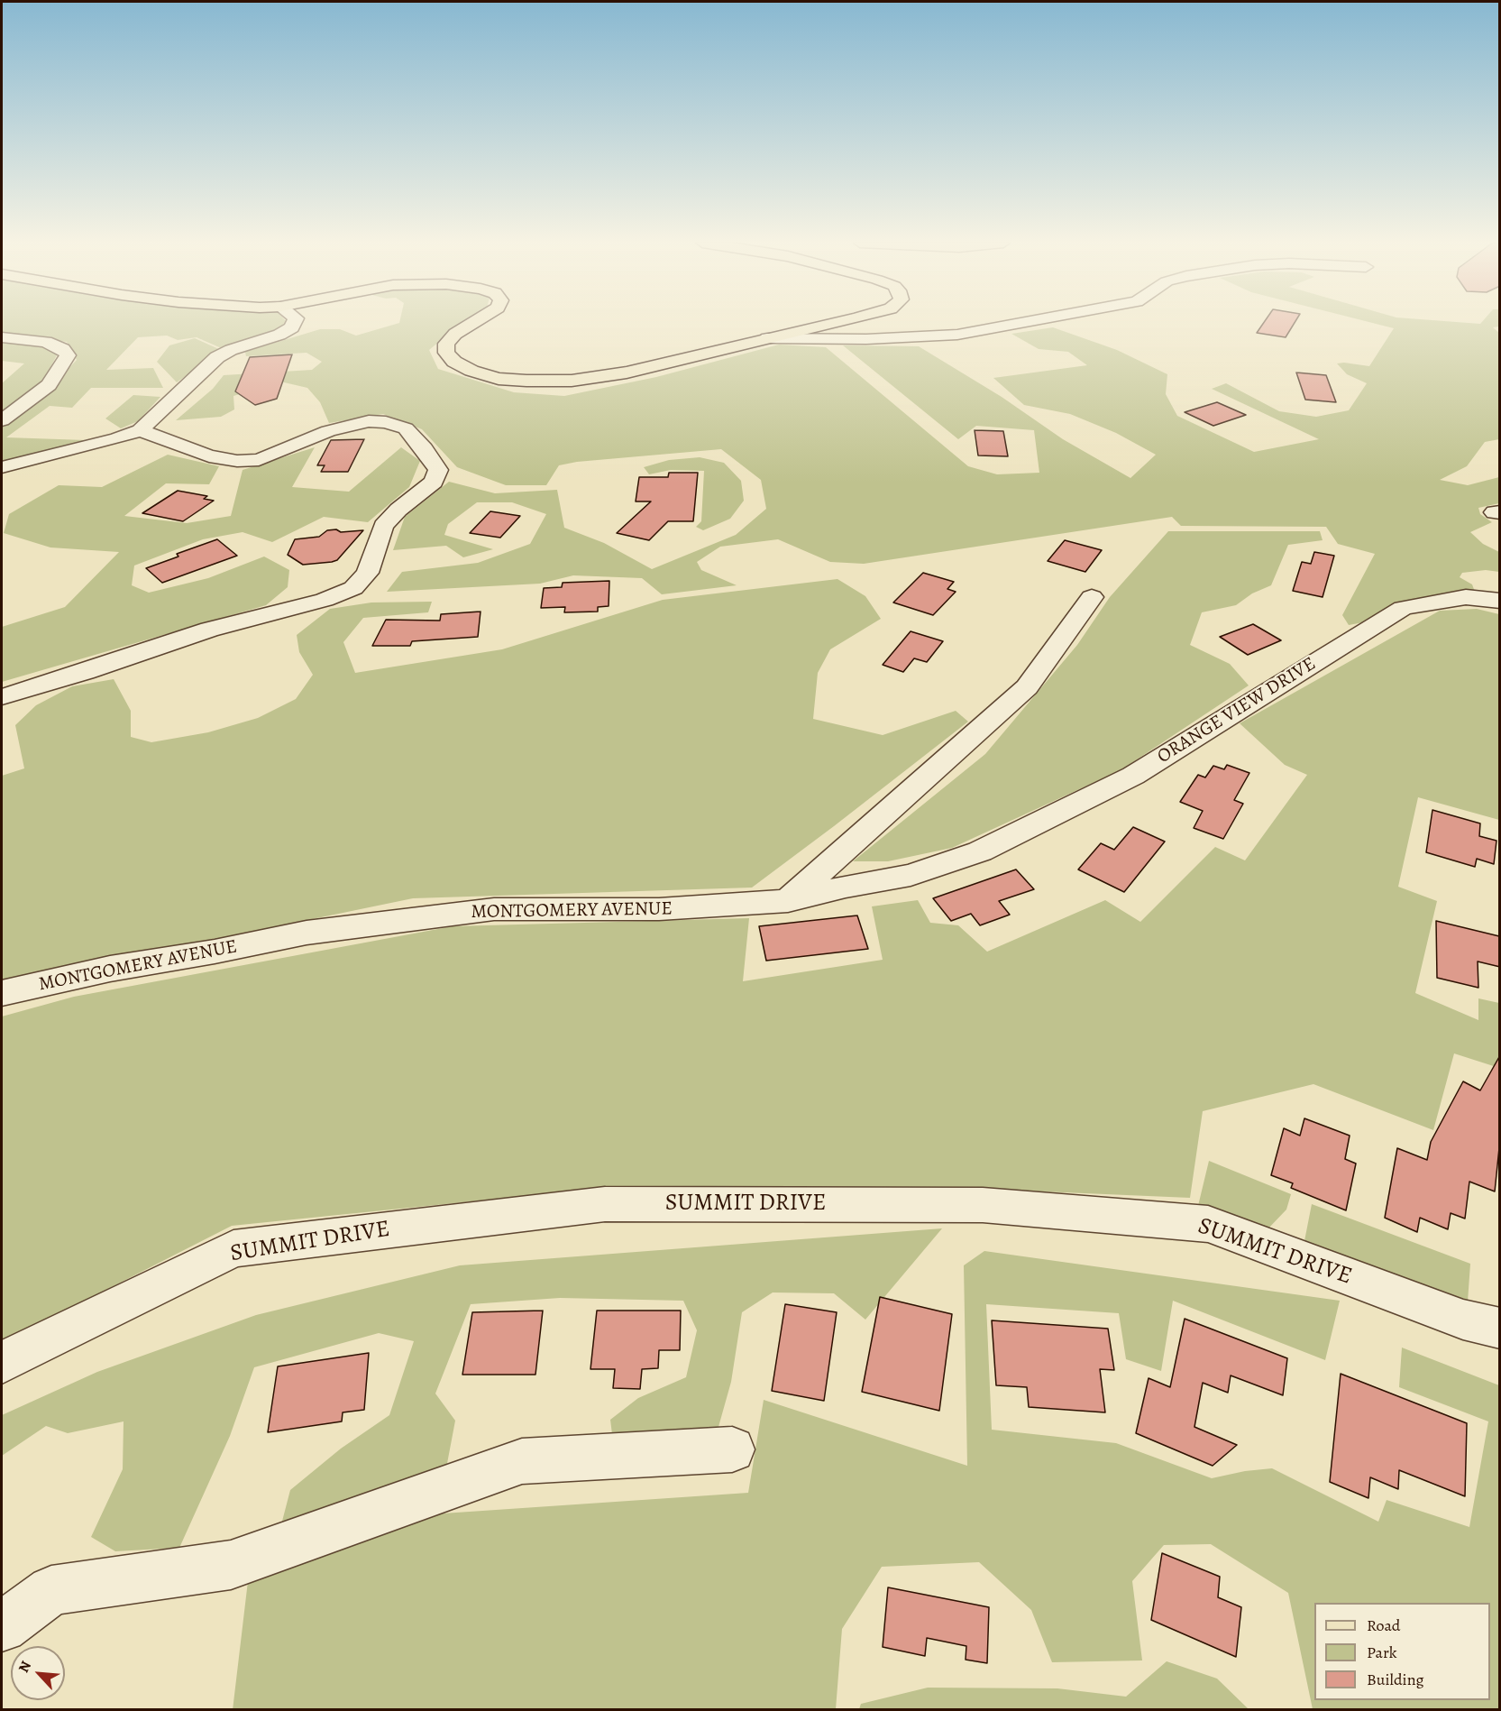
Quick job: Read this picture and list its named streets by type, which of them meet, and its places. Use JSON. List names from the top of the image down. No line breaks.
{"streets":{"street":["ORANGE VIEW DRIVE","MONTGOMERY AVENUE","SUMMIT DRIVE"]},"crossings":[["ORANGE VIEW DRIVE","MONTGOMERY AVENUE"]],"legend":["Road","Park","Building"],"north":"top left"}
